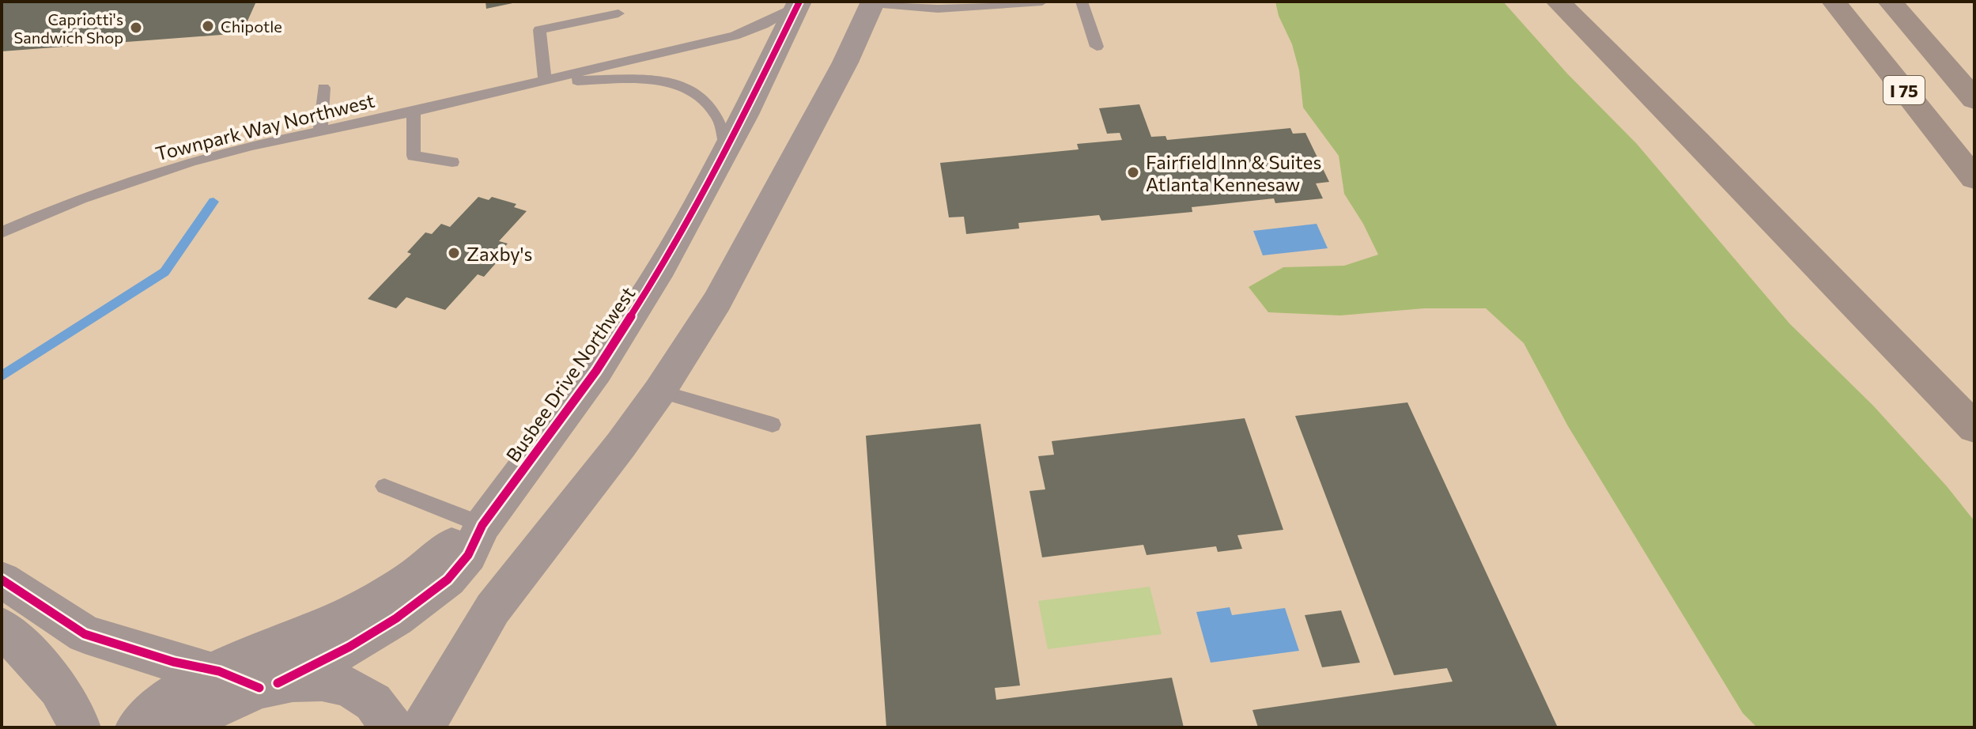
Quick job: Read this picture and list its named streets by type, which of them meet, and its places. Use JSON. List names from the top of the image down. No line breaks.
{"streets":{"highway":["I 75"],"street":["Busbee Drive Northwest"],"lane":["Townpark Way Northwest"]},"crossings":[["Townpark Way Northwest","Busbee Drive Northwest"]],"places":["Chipotle","Capriotti's Sandwich Shop","Fairfield Inn & Suites Atlanta Kennesaw","Zaxby's"]}
